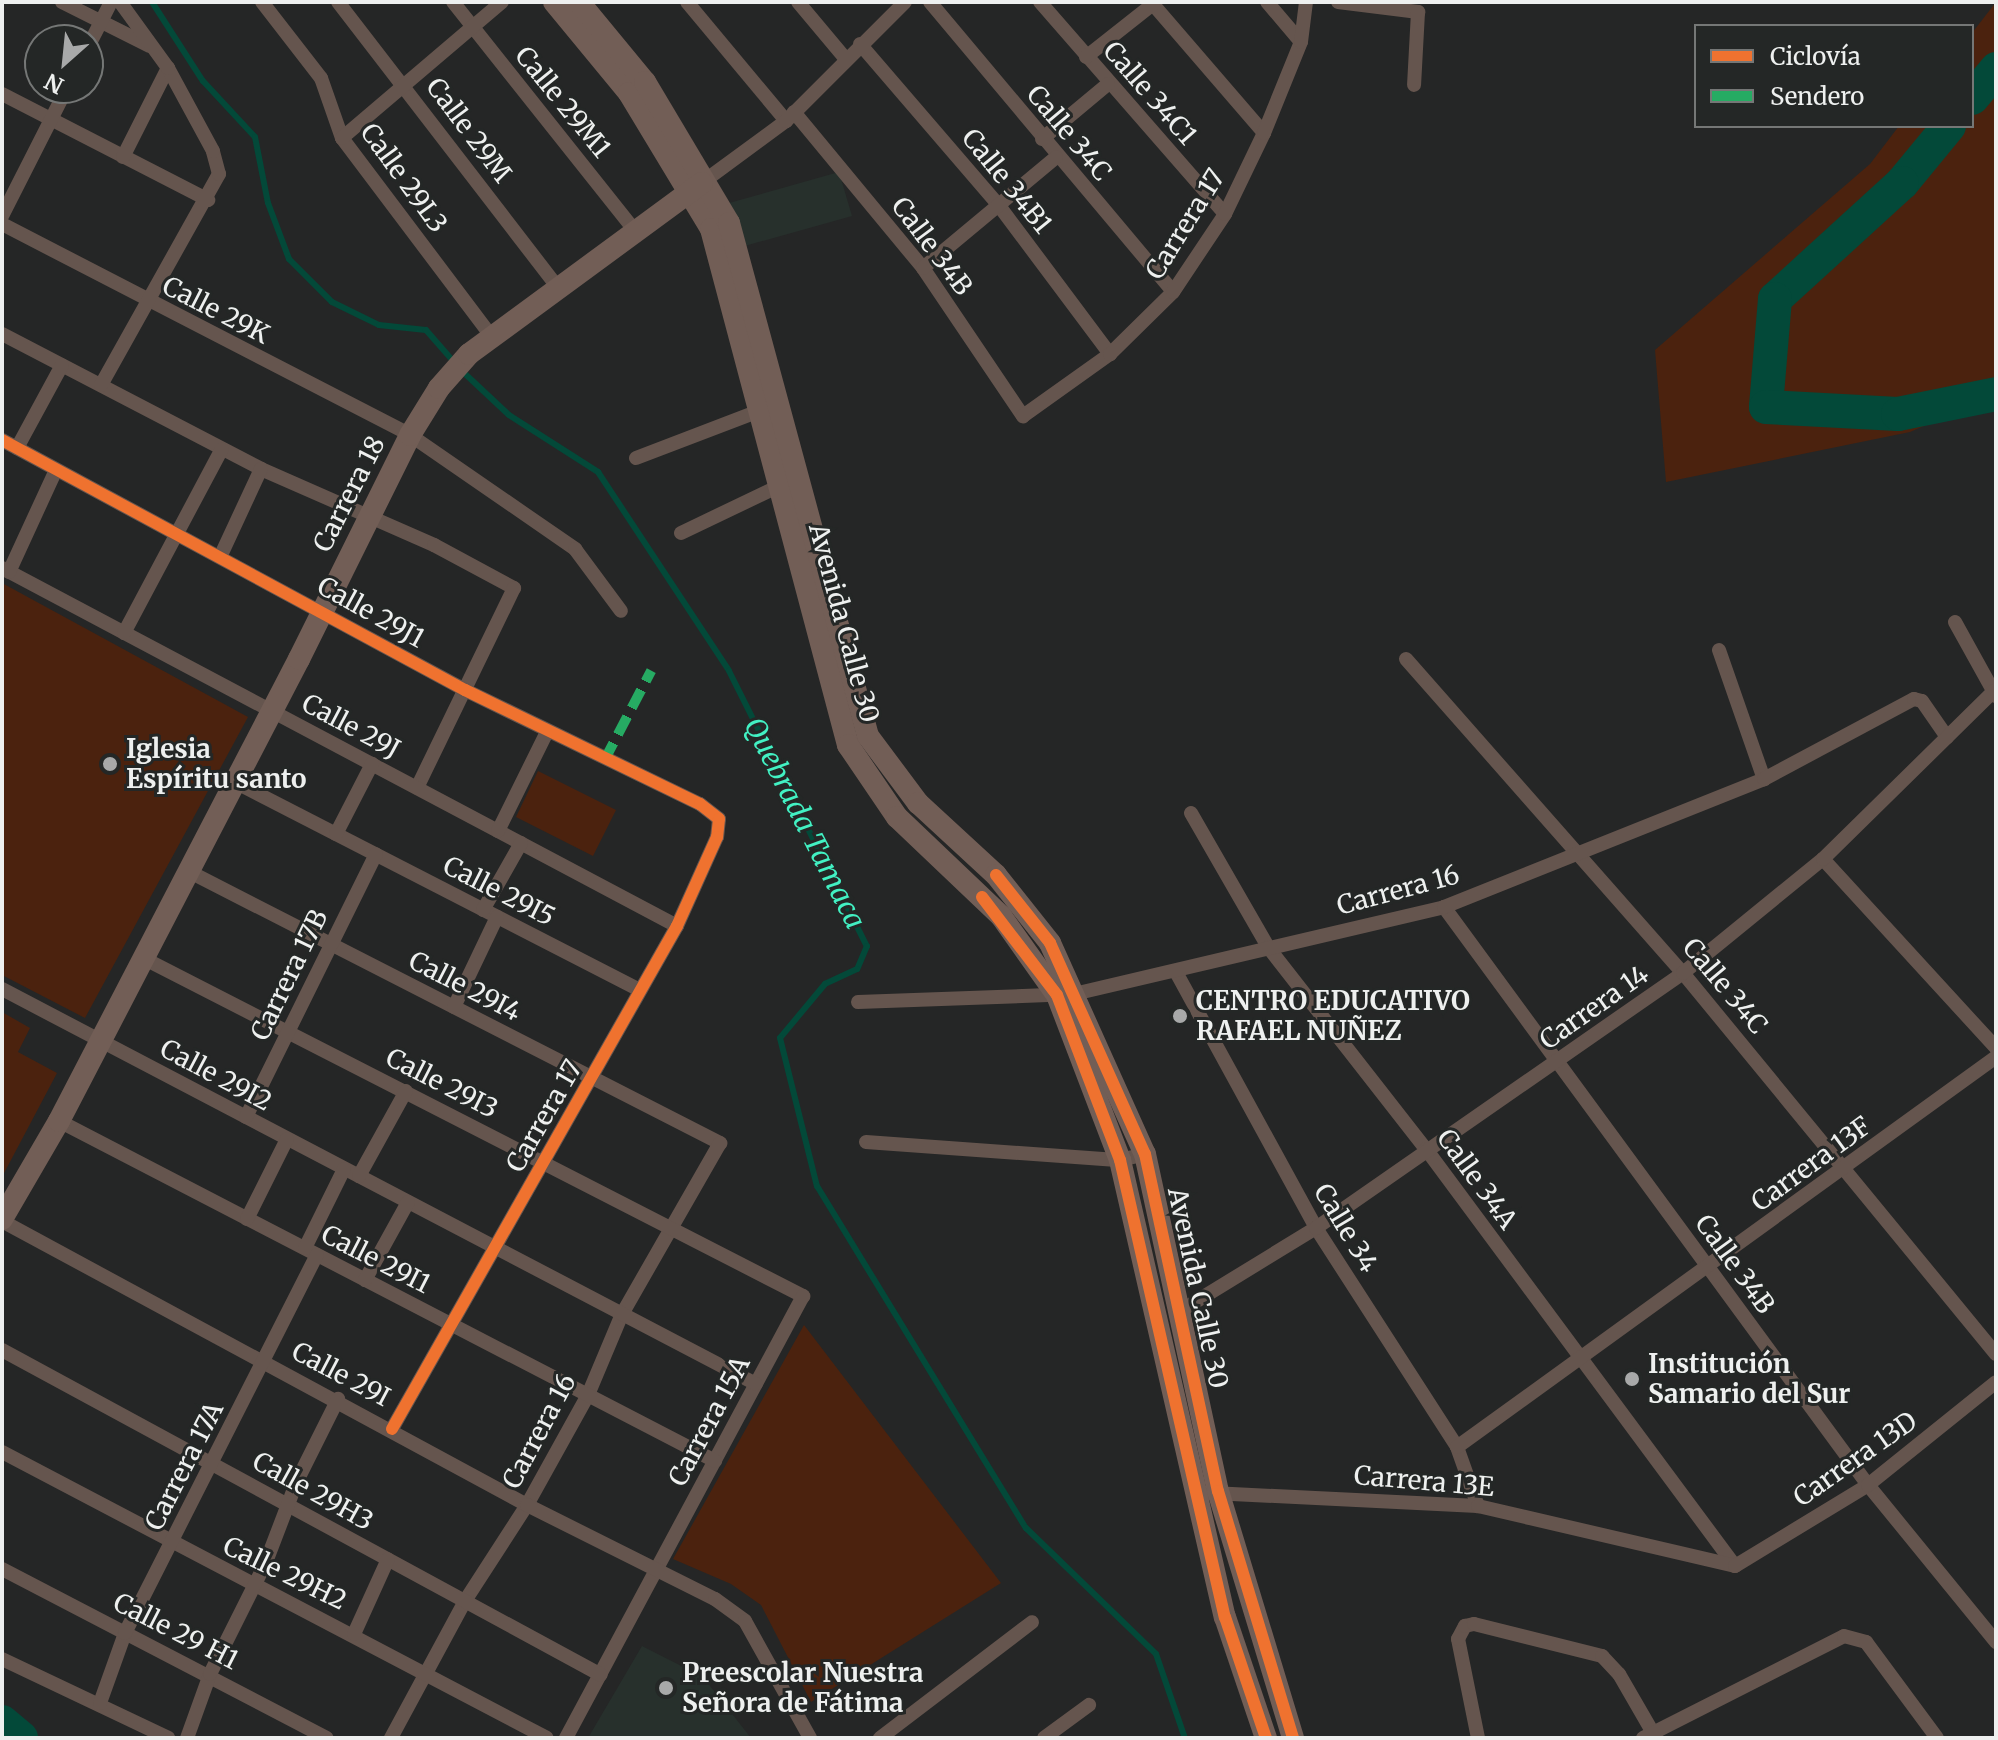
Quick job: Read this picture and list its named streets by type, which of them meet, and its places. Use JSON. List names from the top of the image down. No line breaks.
{"streets":{"main road":["Carrera 18","Avenida Calle 30"],"street":["Calle 34C1","Calle 29M1","Calle 29M","Calle 34C","Calle 29L3","Calle 34B1","Carrera 17","Calle 34B","Calle 29K","Calle 29J1","Calle 29J","Carrera 16","Calle 29I5","Carrera 17B","Calle 29I4","Carrera 14","Calle 29I2","Calle 29I3","Carrera 13F","Calle 34A","Calle 34","Calle 29I1","Calle 29I","Carrera 15A","Carrera 13D","Carrera 17A","Carrera 13E","Calle 29H3","Calle 29H2","Calle 29 H1"]},"crossings":[["Calle 34C1","Carrera 17"],["Calle 29M1","Carrera 18"],["Calle 29M","Carrera 18"],["Calle 34C","Carrera 17"],["Calle 34C","Carrera 16"],["Calle 34C","Carrera 14"],["Calle 34C","Carrera 13F"],["Calle 29L3","Carrera 18"],["Calle 34B1","Carrera 17"],["Calle 34B1","Carrera 18"],["Carrera 17","Calle 34B"],["Carrera 17","Calle 29J1"],["Carrera 17","Calle 29J"],["Carrera 17","Calle 29I5"],["Carrera 17","Calle 29I4"],["Carrera 17","Calle 29I2"],["Carrera 17","Calle 29I3"],["Carrera 17","Calle 29I1"],["Carrera 17","Calle 29I"],["Calle 34B","Carrera 18"],["Calle 34B","Carrera 16"],["Calle 34B","Carrera 14"],["Calle 34B","Carrera 13F"],["Calle 34B","Carrera 13D"],["Calle 29K","Carrera 18"],["Carrera 18","Calle 29J1"],["Carrera 18","Avenida Calle 30"],["Carrera 18","Calle 29J"],["Carrera 18","Calle 29I5"],["Carrera 18","Calle 29I4"],["Carrera 18","Calle 29I2"],["Carrera 18","Calle 29I3"],["Carrera 18","Calle 29I1"],["Carrera 18","Calle 29I"],["Avenida Calle 30","Carrera 16"],["Avenida Calle 30","Carrera 14"],["Avenida Calle 30","Carrera 13E"],["Carrera 16","Calle 29I4"],["Carrera 16","Carrera 14"],["Carrera 16","Calle 29I2"],["Carrera 16","Calle 29I3"],["Carrera 16","Calle 34A"],["Carrera 16","Calle 34"],["Carrera 16","Calle 29I1"],["Carrera 16","Calle 29I"],["Carrera 16","Calle 29H3"],["Carrera 16","Calle 29H2"],["Calle 29I5","Carrera 17B"],["Carrera 17B","Calle 29I4"],["Carrera 17B","Calle 29I2"],["Carrera 17B","Calle 29I3"],["Carrera 14","Calle 34A"],["Carrera 14","Calle 34"],["Calle 29I2","Carrera 15A"],["Calle 29I2","Carrera 17A"],["Calle 29I3","Carrera 15A"],["Carrera 13F","Calle 34A"],["Carrera 13F","Calle 34"],["Calle 34A","Carrera 13D"],["Calle 34A","Carrera 13E"],["Calle 34","Carrera 13E"],["Calle 29I1","Carrera 15A"],["Calle 29I1","Carrera 17A"],["Calle 29I","Carrera 15A"],["Calle 29I","Carrera 17A"],["Carrera 15A","Calle 29H3"],["Carrera 13D","Carrera 13E"],["Carrera 17A","Calle 29H3"],["Carrera 17A","Calle 29H2"],["Carrera 17A","Calle 29 H1"]],"water":["Quebrada Tamaca"],"places":["Iglesia Espíritu santo","CENTRO EDUCATIVO RAFAEL NUÑEZ","Institución Samario del Sur","Preescolar Nuestra Señora de Fátima"],"legend":["Ciclovía","Sendero"],"north":"bottom left"}
